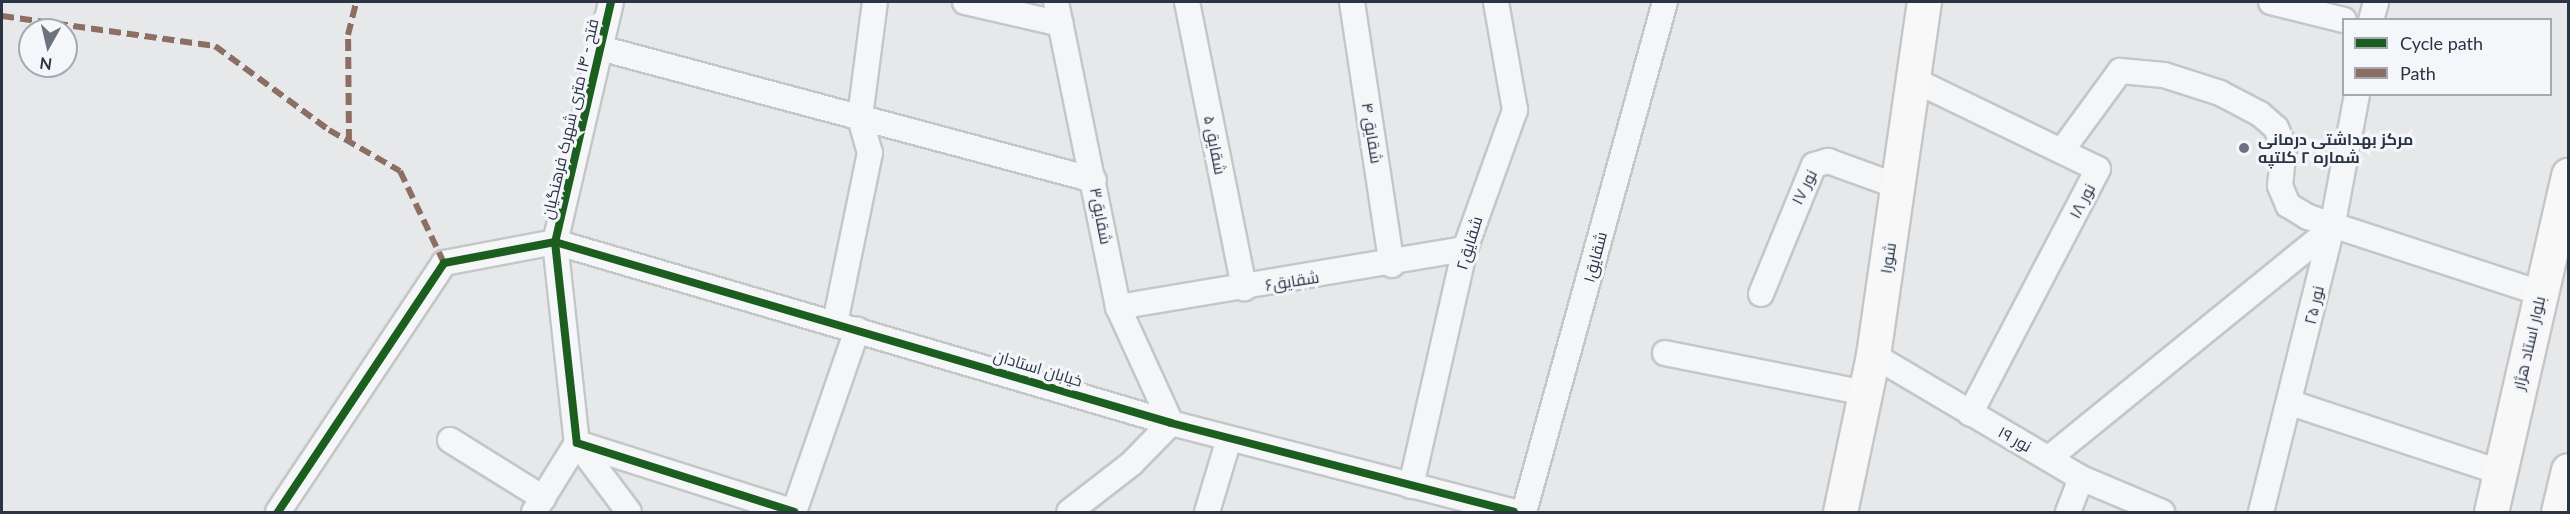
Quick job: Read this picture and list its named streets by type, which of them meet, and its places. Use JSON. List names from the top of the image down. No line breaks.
{"streets":{"street":["فتح - ۱۴ متری شهرک فرهنگیان","شقایق ۴","شقایق ۵","نور ۱۷","نور ۱۸","شقایق۳","شقایق۲","شقایق۱","شورا","شقایق۶","نور ۲۵","بلوار استاد هژار","خیابان استادان","نور ۱۹"]},"crossings":[["فتح - ۱۴ متری شهرک فرهنگیان","خیابان استادان"],["شقایق ۴","شقایق۶"],["شقایق ۵","شقایق۶"],["نور ۱۷","شورا"],["نور ۱۸","شورا"],["نور ۱۸","نور ۱۹"],["شقایق۳","شقایق۶"],["شقایق۳","خیابان استادان"],["شقایق۲","شقایق۶"],["شقایق۲","خیابان استادان"],["شورا","نور ۱۹"]],"places":["مرکز بهداشتی درمانی شماره ۲ کلتپه"],"legend":["Cycle path","Path"],"north":"bottom"}
